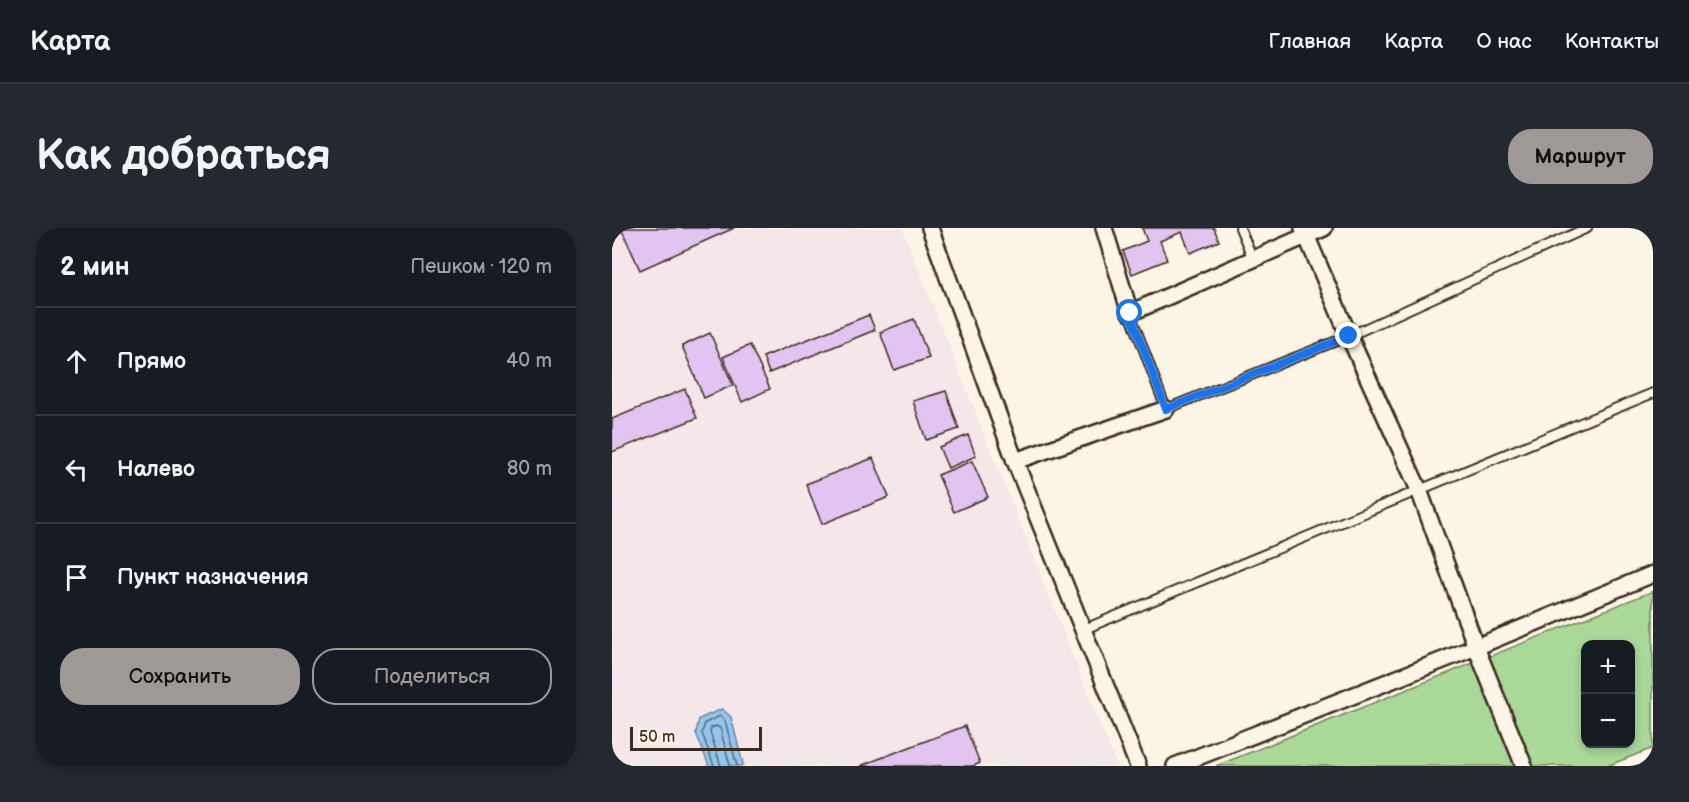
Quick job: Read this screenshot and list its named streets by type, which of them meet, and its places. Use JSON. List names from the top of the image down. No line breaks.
{"scale_bar":"50 m","page":{"header":"Карта","nav":["Главная","Карта","О нас","Контакты"],"buttons":["Маршрут",["Сохранить","Поделиться"]],"title":"Как добраться","heading":["2 мин","Пешком · 120 m"],"list":[["Прямо","40 m"],["Налево","80 m"],"Пункт назначения"],"map_buttons":["+","−"],"scale":"50 m"}}
